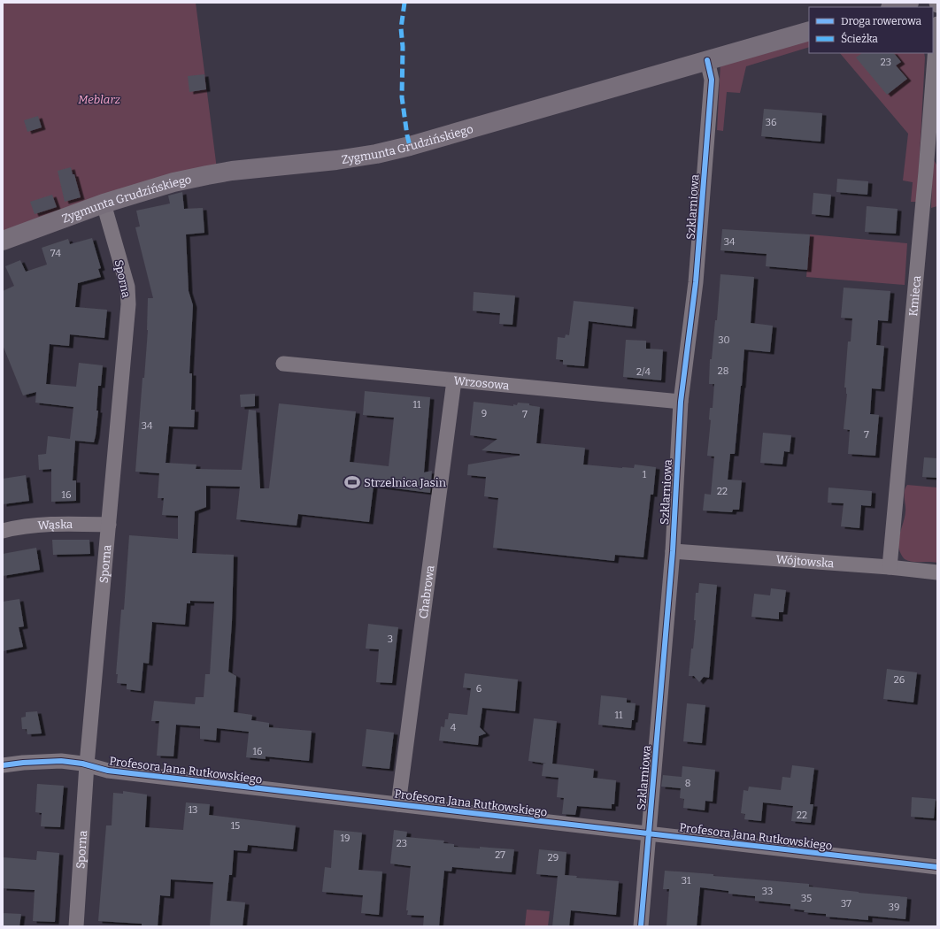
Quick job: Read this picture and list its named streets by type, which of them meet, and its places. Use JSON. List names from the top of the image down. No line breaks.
{"streets":{"street":["Zygmunta Grudzińskiego","Szklarniowa","Sporna","Kmieca","Wrzosowa","Wąska","Wójtowska","Chabrowa","Profesora Jana Rutkowskiego"]},"crossings":[["Zygmunta Grudzińskiego","Szklarniowa"],["Zygmunta Grudzińskiego","Sporna"],["Szklarniowa","Wrzosowa"],["Szklarniowa","Wójtowska"],["Szklarniowa","Profesora Jana Rutkowskiego"],["Sporna","Wąska"],["Sporna","Profesora Jana Rutkowskiego"],["Kmieca","Wójtowska"],["Wrzosowa","Chabrowa"],["Chabrowa","Profesora Jana Rutkowskiego"]],"parks":["Meblarz"],"places":{"sports":["Strzelnica Jasin"]},"house_numbers":["23","36","34","74","30","28","2/4","11","9","7","34","7","1","22","16","3","26","6","11","4","16","8","13","22","15","19","23","27","29","31","33","35","37","39"],"legend":["Droga rowerowa","Ścieżka"]}
